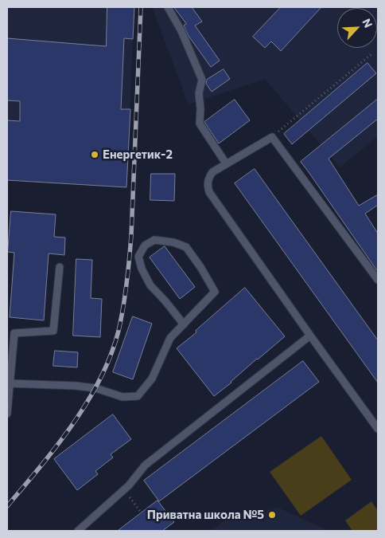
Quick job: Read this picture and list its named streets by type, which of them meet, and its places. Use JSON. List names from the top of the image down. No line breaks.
{"places":["Енергетик-2","Приватна школа №5"],"north":"top right"}
